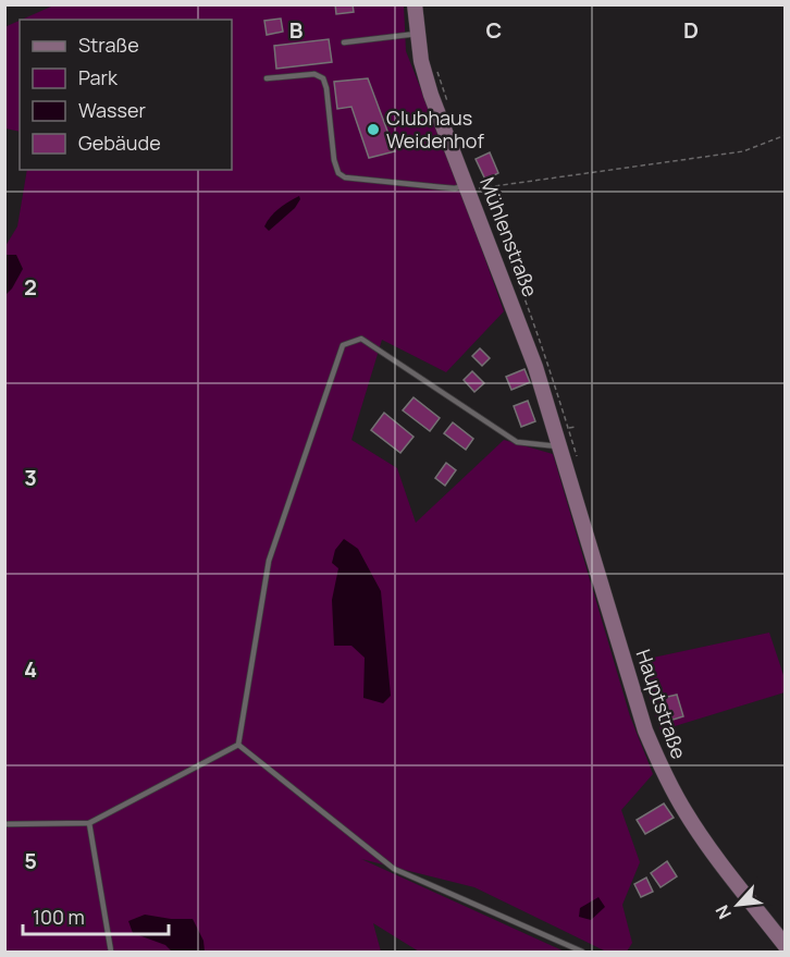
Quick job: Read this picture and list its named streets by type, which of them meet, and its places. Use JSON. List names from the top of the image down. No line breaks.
{"streets":{"main road":["Mühlenstraße","Hauptstraße"]},"crossings":[["Mühlenstraße","Hauptstraße"]],"places":["Clubhaus Weidenhof"],"legend":["Straße","Park","Wasser","Gebäude"],"scale_bar":"100 m","north":"bottom left","grid":{"columns":["B","C","D"],"rows":["2","3","4","5"]}}
